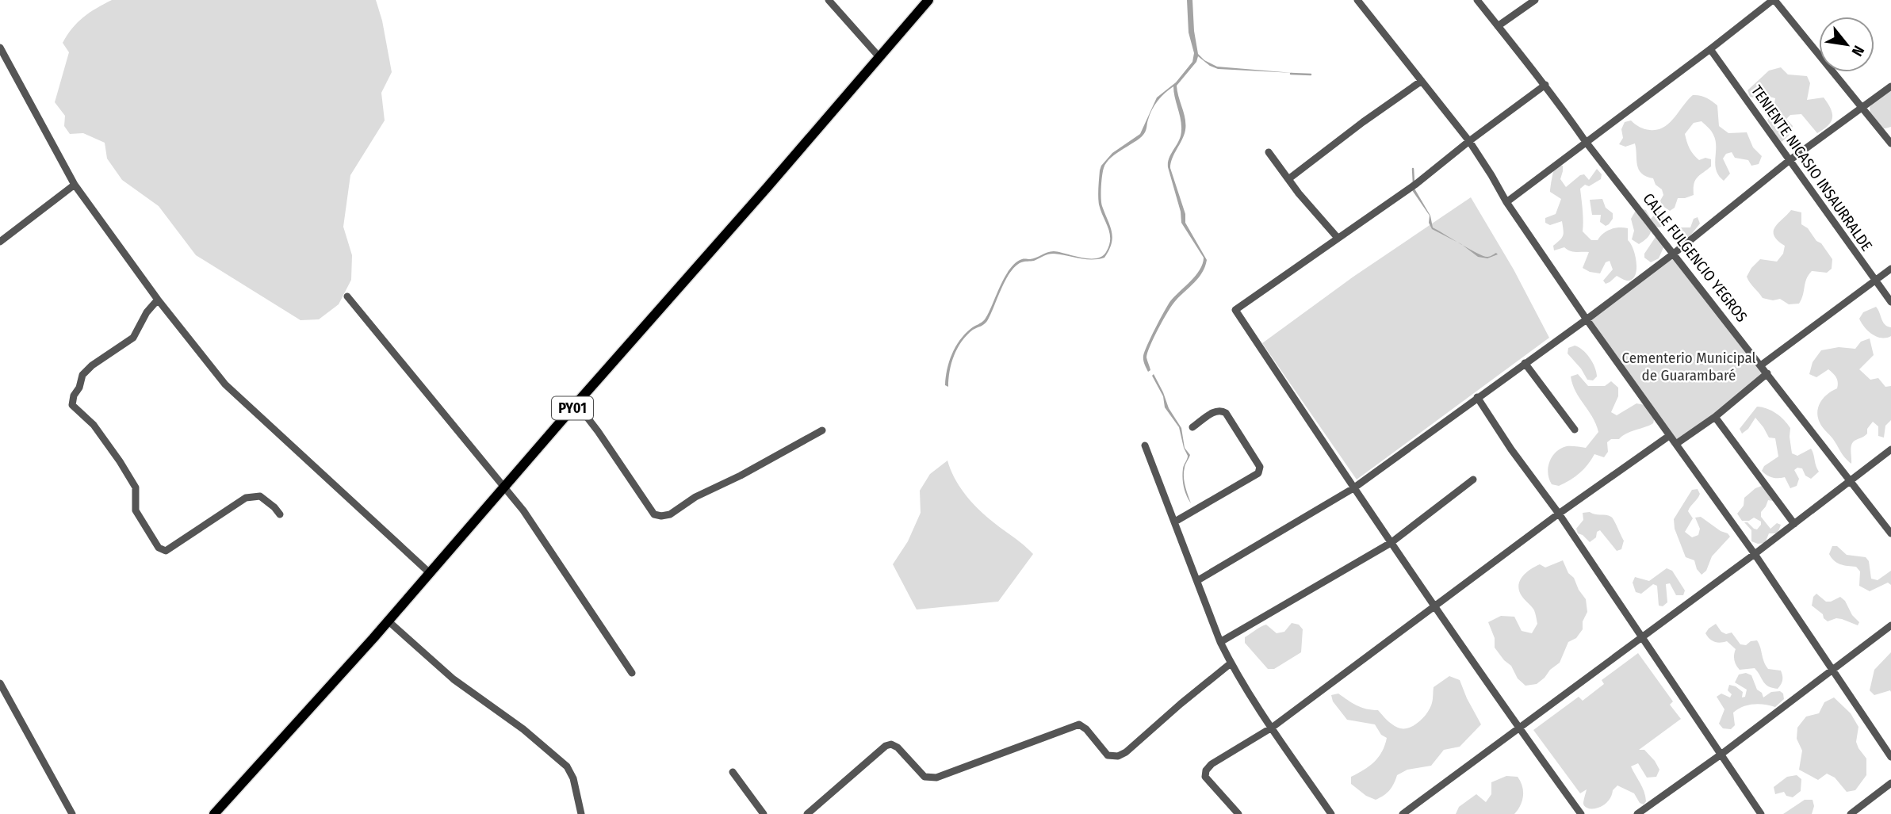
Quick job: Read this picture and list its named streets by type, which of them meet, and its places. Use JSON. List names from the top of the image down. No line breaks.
{"streets":{"highway":["PY01"],"street":["TENIENTE NICASIO INSAURRALDE","CALLE FULGENCIO YEGROS"]},"parks":["Cementerio Municipal de Guarambaré"],"north":"bottom right"}
